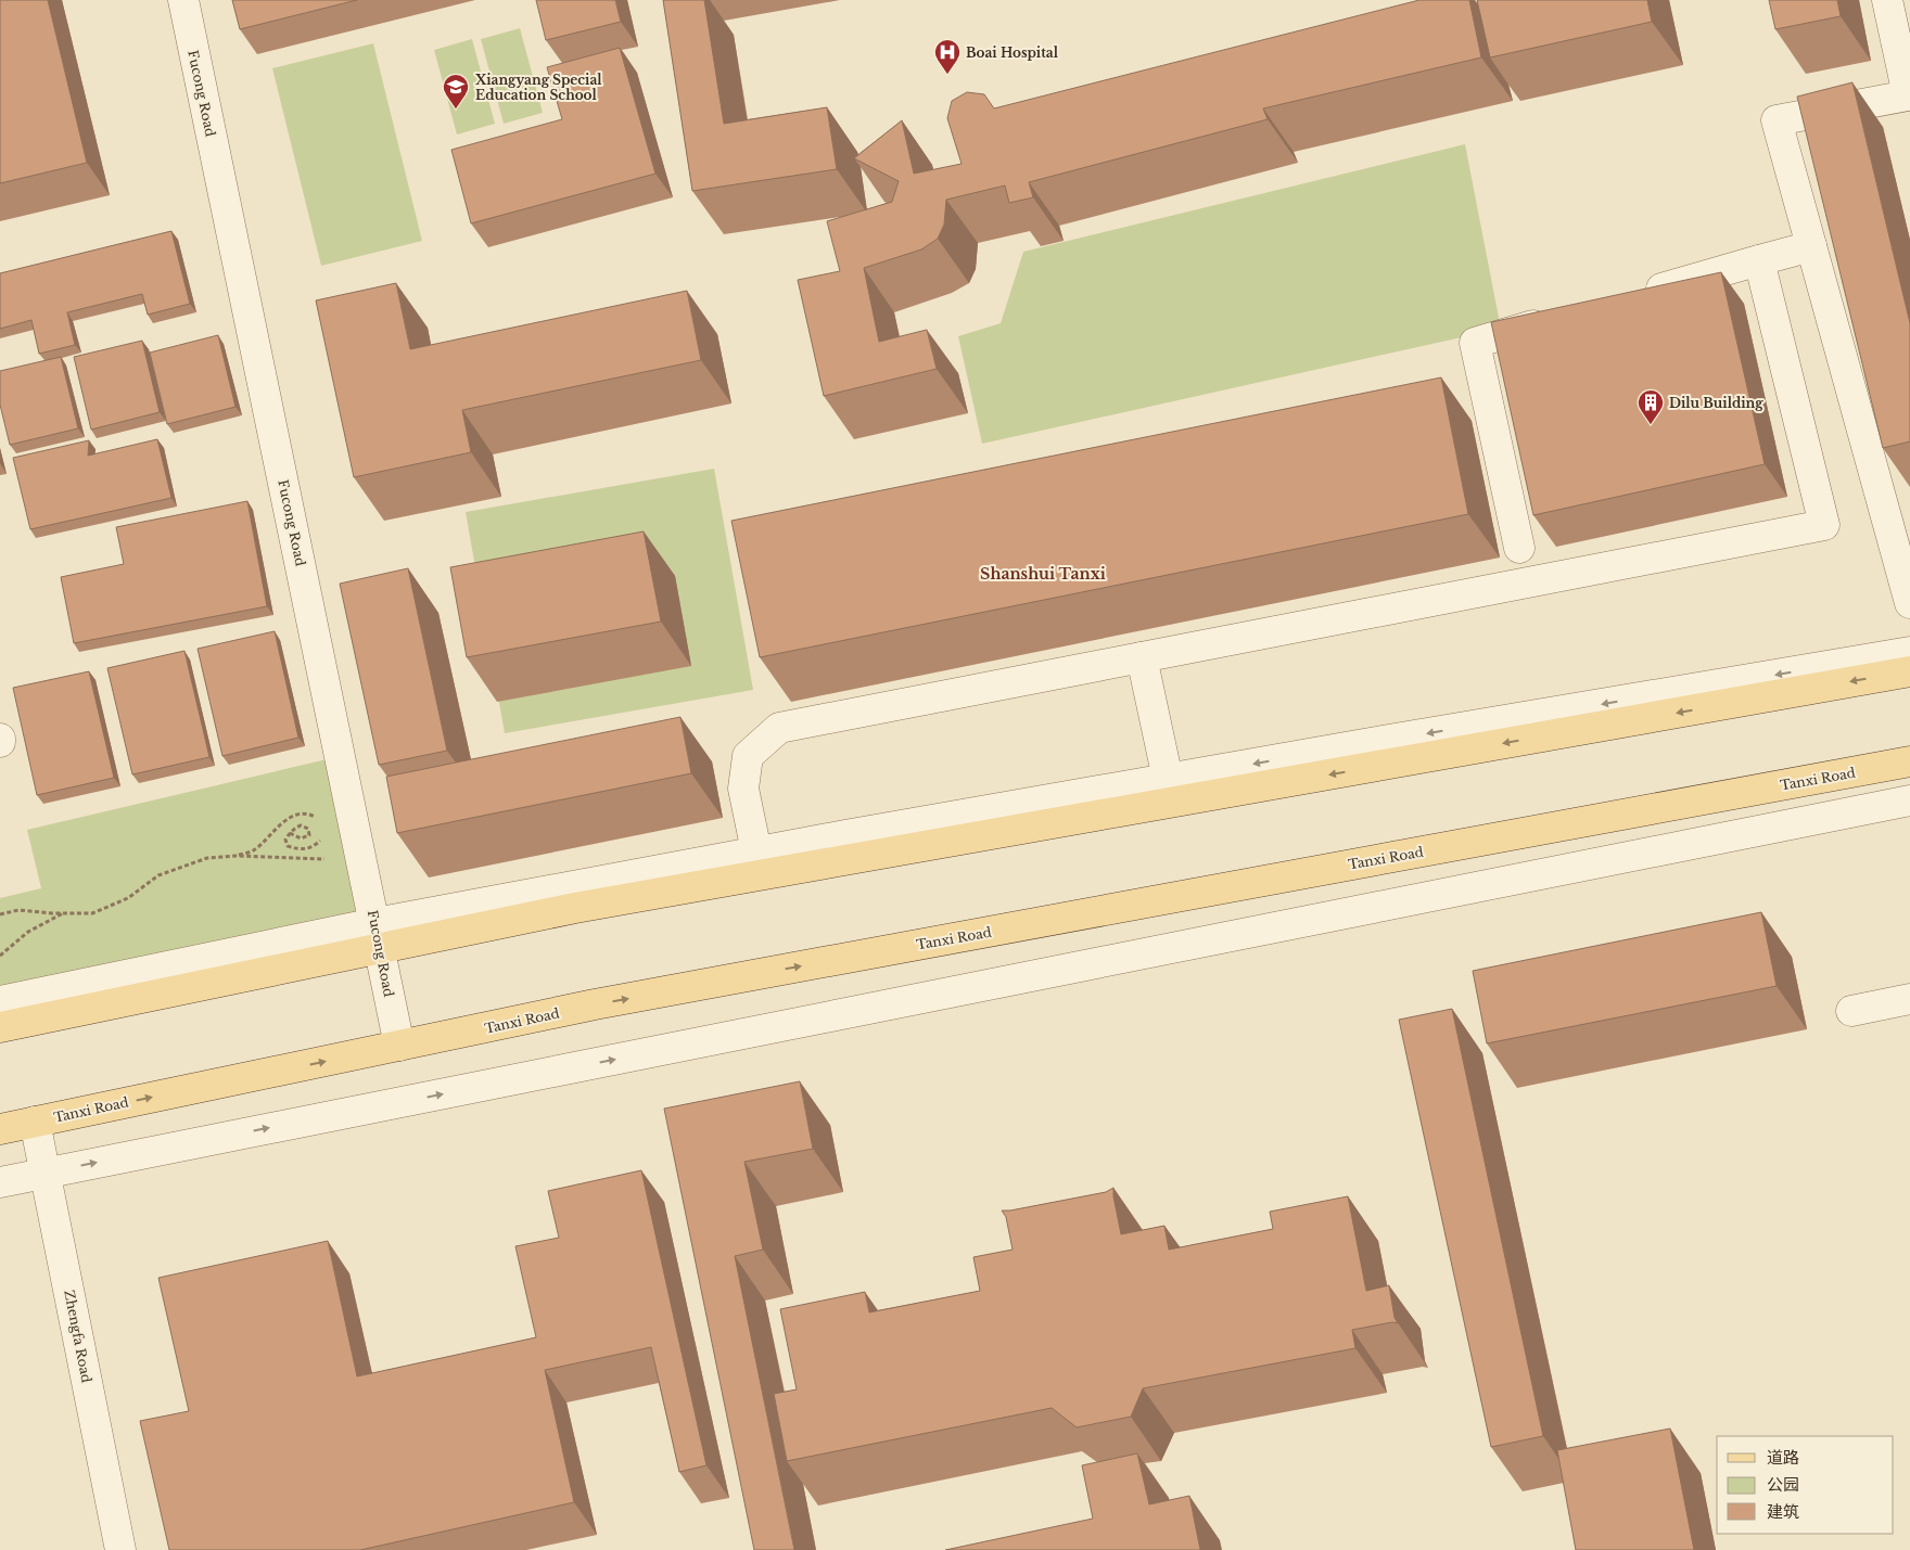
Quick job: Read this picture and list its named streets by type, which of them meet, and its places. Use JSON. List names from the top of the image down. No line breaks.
{"streets":{"main road":["Tanxi Road"],"street":["Fucong Road","Zhengfa Road"]},"crossings":[["Fucong Road","Tanxi Road"],["Tanxi Road","Zhengfa Road"]],"districts":["Shanshui Tanxi"],"places":{"hospital":["Boai Hospital"],"school or university":["Xiangyang Special Education School"],"building":["Dilu Building"]},"legend":["道路","公园","建筑"]}
